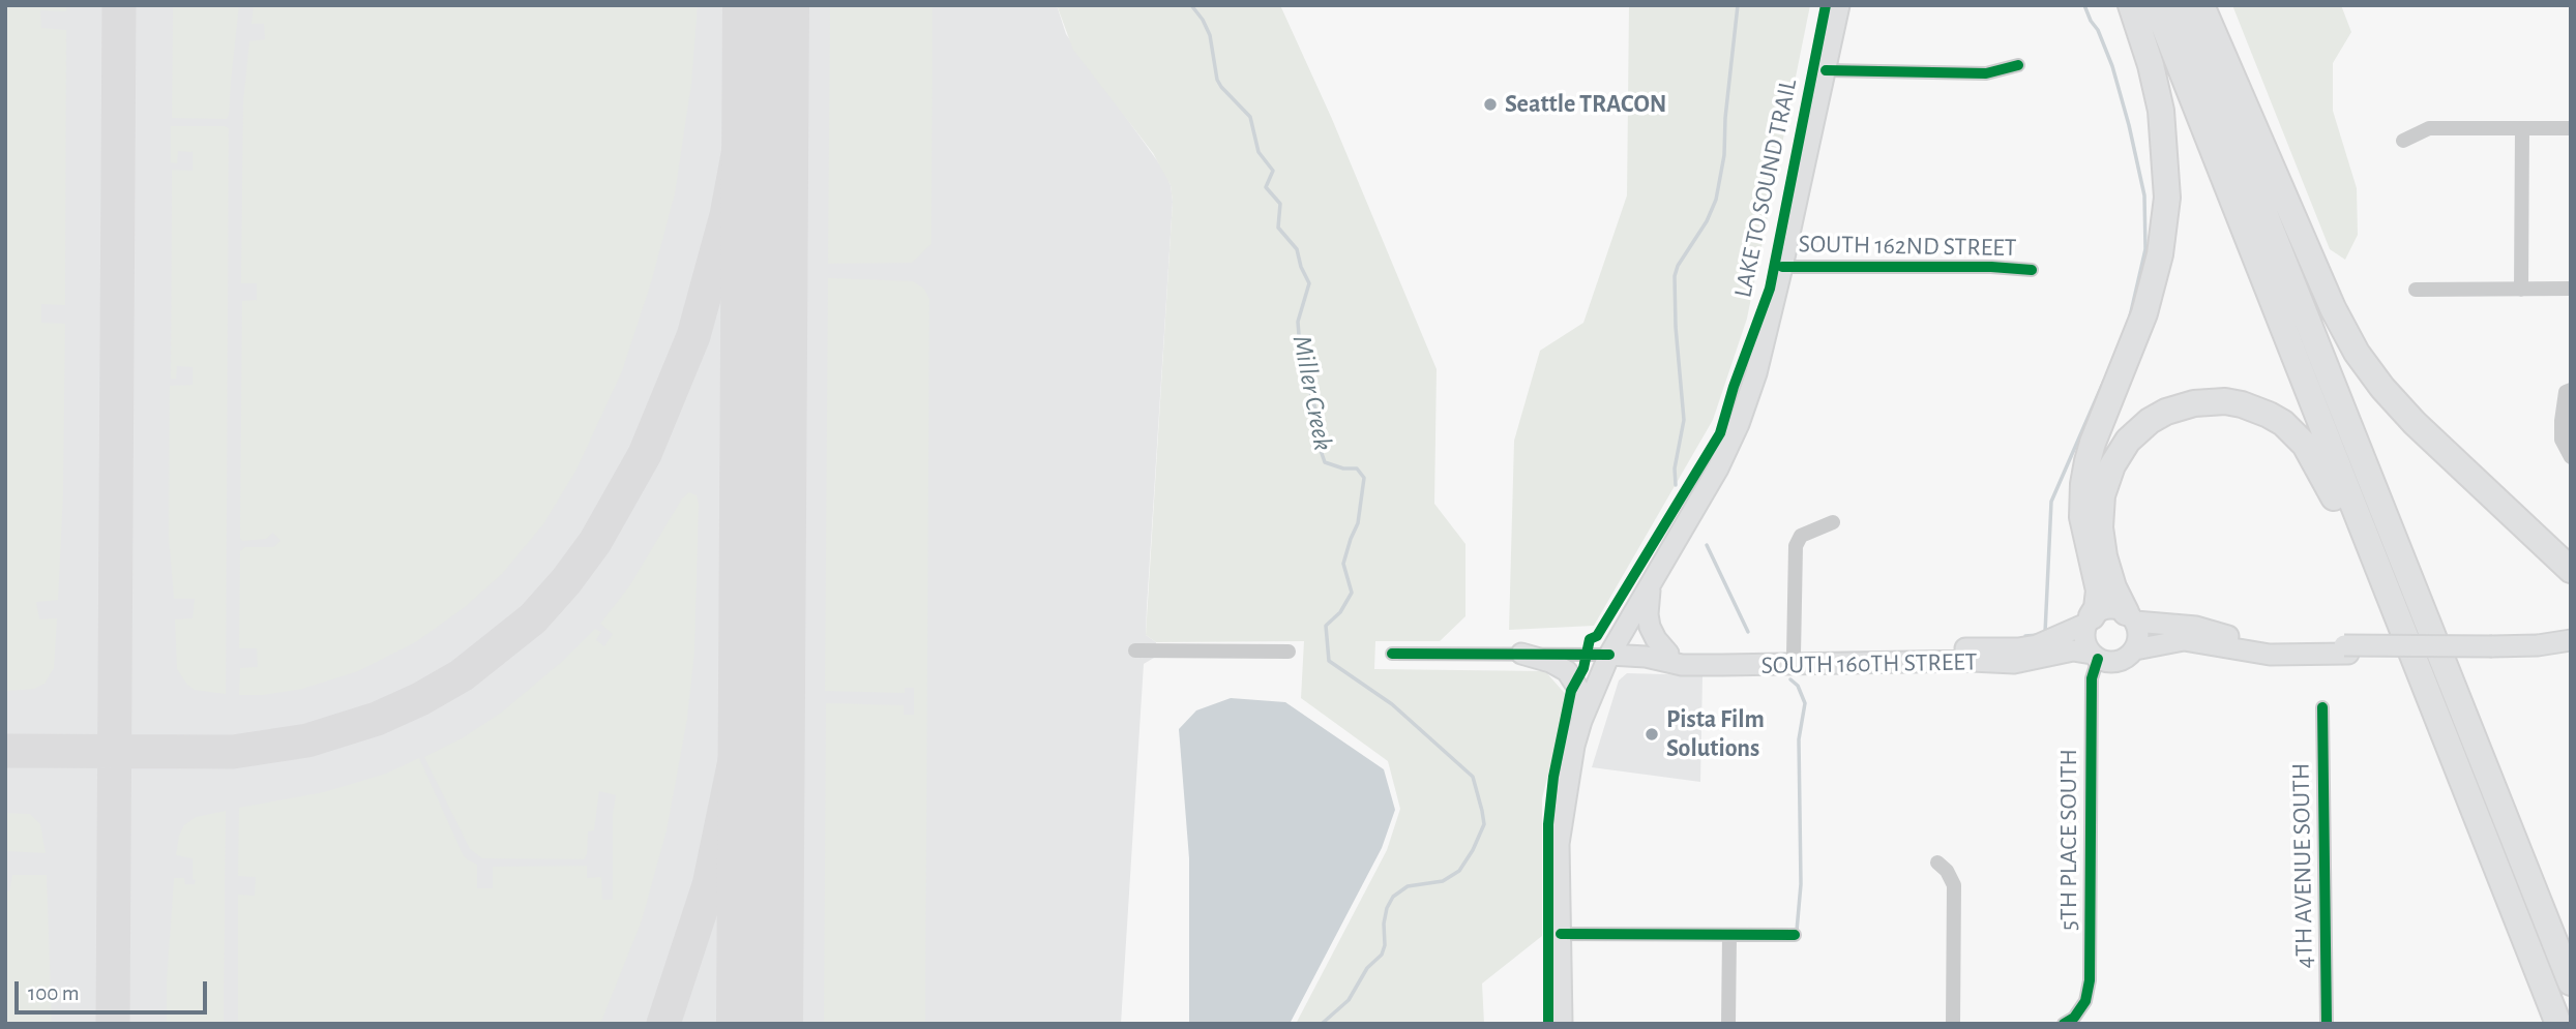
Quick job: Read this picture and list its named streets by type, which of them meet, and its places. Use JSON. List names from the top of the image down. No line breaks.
{"streets":{"main road":["SOUTH 160TH STREET"],"street":["SOUTH 162ND STREET","5TH PLACE SOUTH","4TH AVENUE SOUTH"],"cycle path":["LAKE TO SOUND TRAIL"]},"crossings":[["SOUTH 160TH STREET","5TH PLACE SOUTH"]],"water":["Miller Creek"],"places":["Seattle TRACON","Pista Film Solutions"],"scale_bar":"100 m"}
